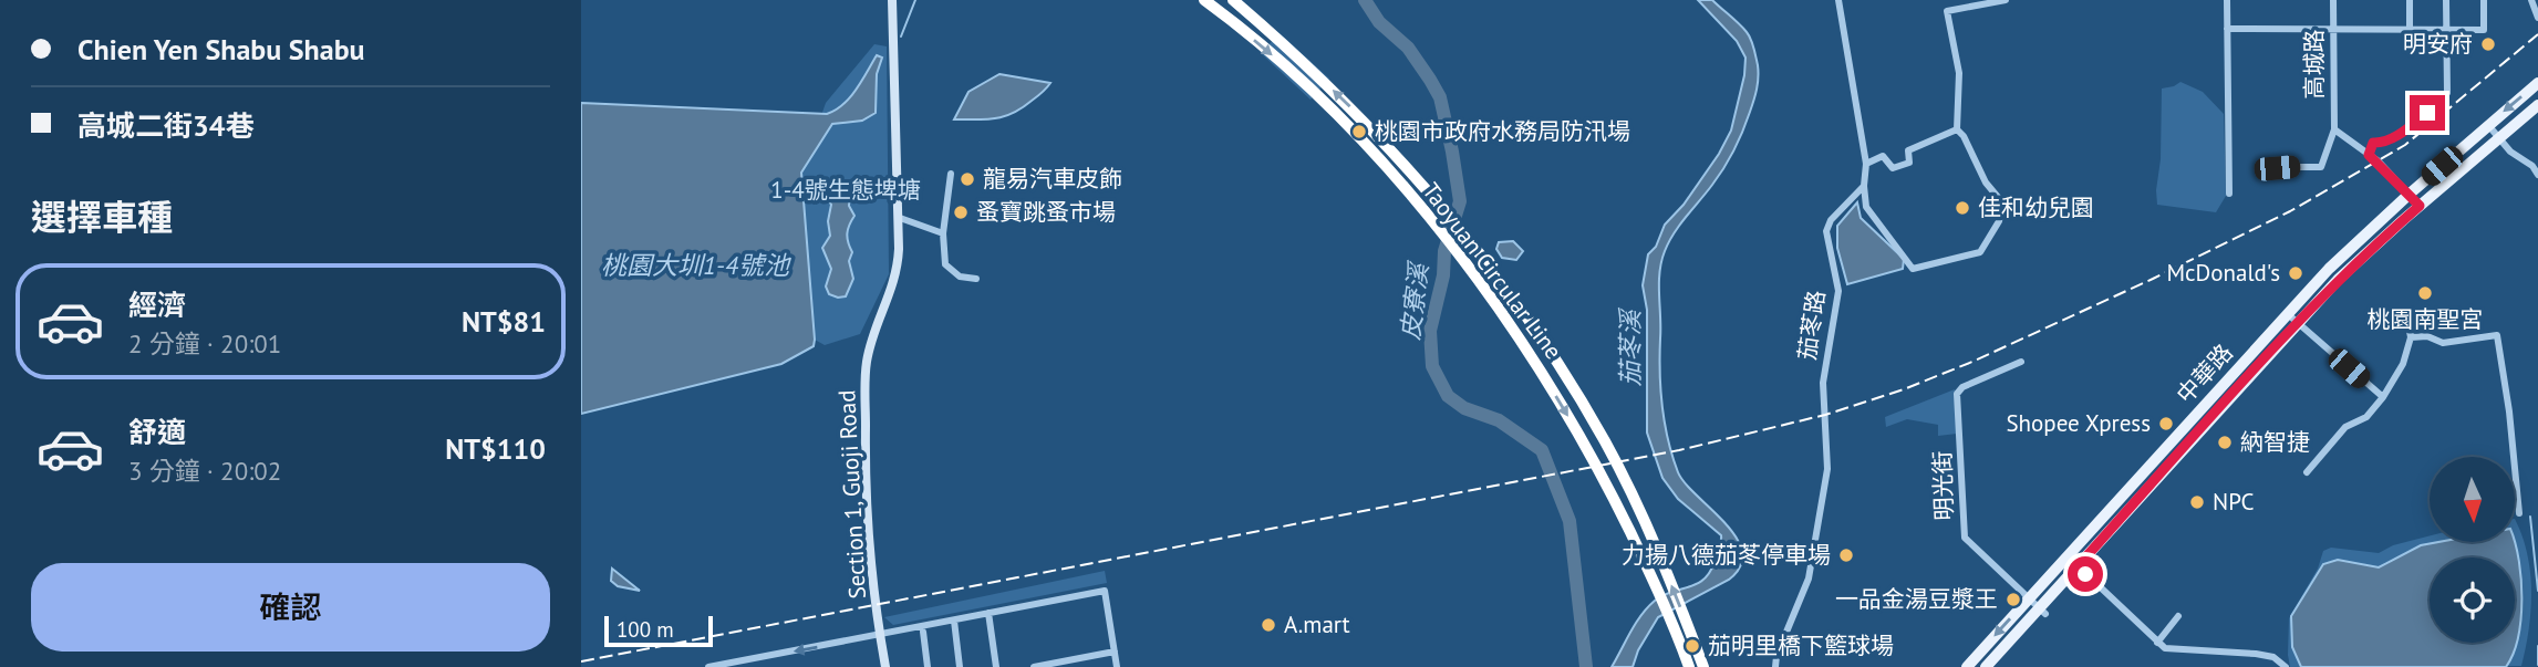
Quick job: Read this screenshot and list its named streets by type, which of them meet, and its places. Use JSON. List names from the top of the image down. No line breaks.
{"streets":{"highway":["Taoyuan Circular Line"],"main road":["中華路"],"street":["高城路","茄苳路","明光街","Section 1, Guoji Road"]},"crossings":[["高城路","中華路"],["中華路","明光街"]],"water":["桃園大圳1-4號池","皮寮溪","茄苳溪"],"parks":["1-4號生態埤塘"],"places":["明安府","桃園市政府水務局防汛場","龍易汽車皮飾","佳和幼兒園","蚤寶跳蚤市場","McDonald's","桃園南聖宮","Shopee Xpress","納智捷","NPC","力揚八德茄苳停車場","一品金湯豆漿王","A.mart","茄明里橋下籃球場"],"scale_bar":"100 m","north":"bottom","page":{"banner":["Chien Yen Shabu Shabu","高城二街34巷"],"heading":"選擇車種","list":[{"name":"經濟","note":"2 分鐘 · 20:01","value":"NT$81"},{"name":"舒適","note":"3 分鐘 · 20:02","value":"NT$110"}],"buttons":"確認","scale":"100 m"}}
